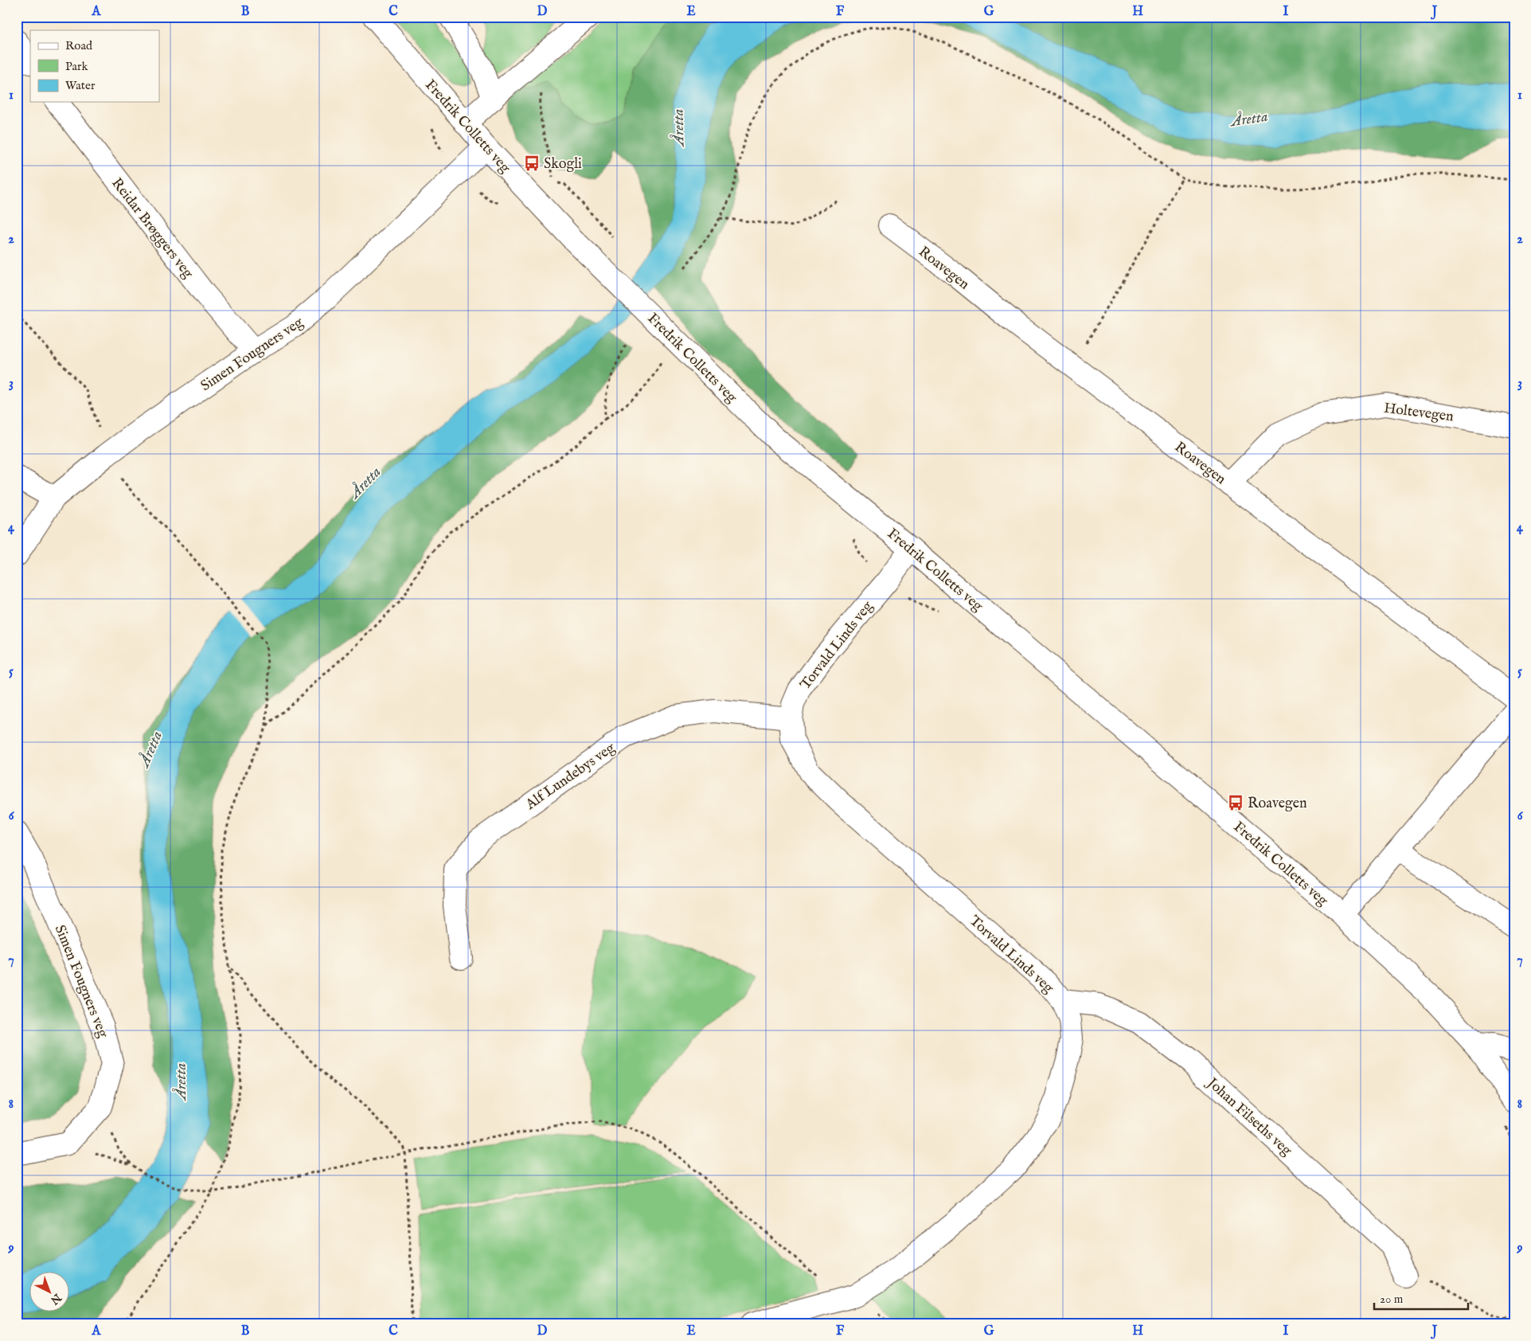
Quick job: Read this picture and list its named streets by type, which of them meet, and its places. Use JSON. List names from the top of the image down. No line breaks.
{"streets":{"street":["Fredrik Colletts veg","Reidar Brøggers veg","Roavegen","Simen Fougners veg","Holtevegen","Torvald Linds veg","Alf Lundebys veg","Johan Filseths veg"]},"crossings":[["Fredrik Colletts veg","Simen Fougners veg"],["Fredrik Colletts veg","Torvald Linds veg"],["Reidar Brøggers veg","Simen Fougners veg"],["Roavegen","Holtevegen"],["Torvald Linds veg","Alf Lundebys veg"],["Torvald Linds veg","Johan Filseths veg"]],"water":["Åretta"],"places":{"bus stop":["Skogli","Roavegen"]},"legend":["Road","Park","Water"],"scale_bar":"20 m","north":"bottom right","grid":{"columns":["A","B","C","D","E","F","G","H","I","J"],"rows":["1","2","3","4","5","6","7","8","9"]}}
